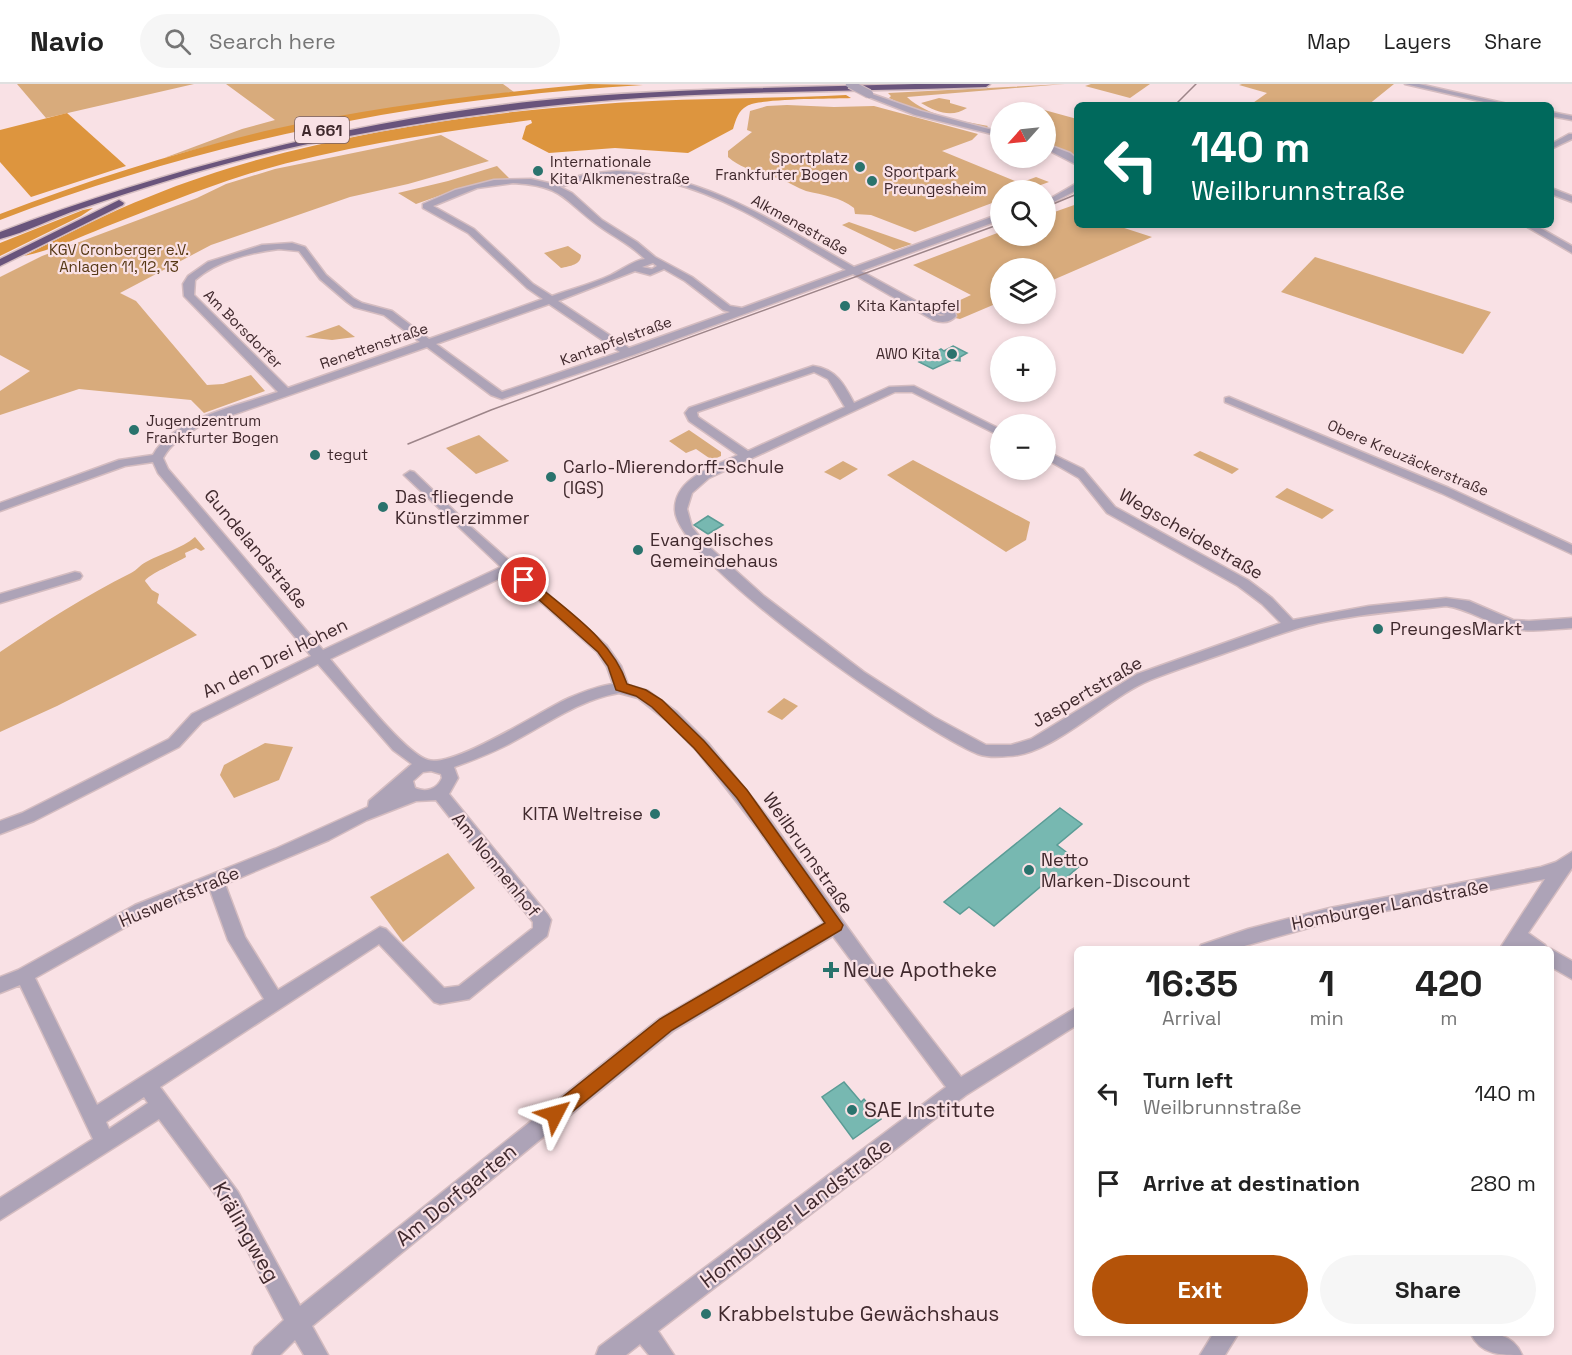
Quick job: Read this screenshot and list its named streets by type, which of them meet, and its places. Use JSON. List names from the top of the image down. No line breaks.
{"streets":{"highway":["A 661"],"street":["Alkmenestraße","Am Borsdorfer","Kantapfelstraße","Renettenstraße","Obere Kreuzäckerstraße","Wegscheidestraße","Gundelandstraße","An den Drei Hohen","Jaspertstraße","Weilbrunnstraße","Am Nonnenhof","Huswertstraße","Homburger Landstraße","Am Dorfgarten","Krälingweg"]},"crossings":[["Alkmenestraße","Kantapfelstraße"],["Am Borsdorfer","Kantapfelstraße"],["Am Borsdorfer","Renettenstraße"],["Kantapfelstraße","Renettenstraße"],["Renettenstraße","Gundelandstraße"],["Wegscheidestraße","Jaspertstraße"],["Gundelandstraße","An den Drei Hohen"],["Gundelandstraße","Huswertstraße"],["Weilbrunnstraße","Homburger Landstraße"],["Weilbrunnstraße","Am Dorfgarten"],["Am Nonnenhof","Krälingweg"],["Am Dorfgarten","Krälingweg"]],"parks":["KGV Cronberger e.V. Anlagen 11, 12, 13"],"places":{"other":["Sportplatz Frankfurter Bogen","Internationale Kita Alkmenestraße","Sportpark Preungesheim","Kita Kantapfel","AWO Kita","Jugendzentrum Frankfurter Bogen","tegut","Carlo-Mierendorff-Schule (IGS)","Das fliegende Künstlerzimmer","Evangelisches Gemeindehaus","PreungesMarkt","KITA Weltreise","Netto Marken-Discount","SAE Institute","Krabbelstube Gewächshaus"],"health":["Neue Apotheke"]},"north":"bottom left","page":{"header":"Navio","search":"Search here","nav":["Map","Layers","Share"],"map_buttons":["+","−"],"turn":["140 m","Weilbrunnstraße"],"eta":["16:35","Arrival","1","min","420","m"],"list":[{"name":"Turn left","note":"Weilbrunnstraße","value":"140 m"},{"name":"Arrive at destination","value":"280 m"}],"buttons":["Exit","Share"]}}
